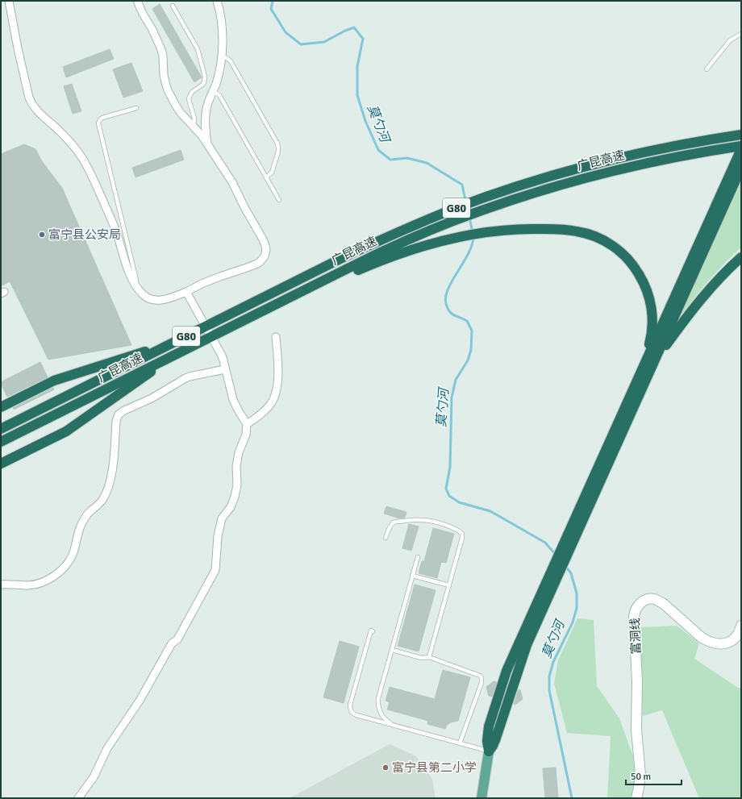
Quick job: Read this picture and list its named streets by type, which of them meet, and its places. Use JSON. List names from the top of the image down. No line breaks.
{"streets":{"highway":["广昆高速","G80"],"main road":["富洞线"]},"water":["莫勺河"],"places":["富宁县公安局","富宁县第二小学"],"scale_bar":"50 m"}
